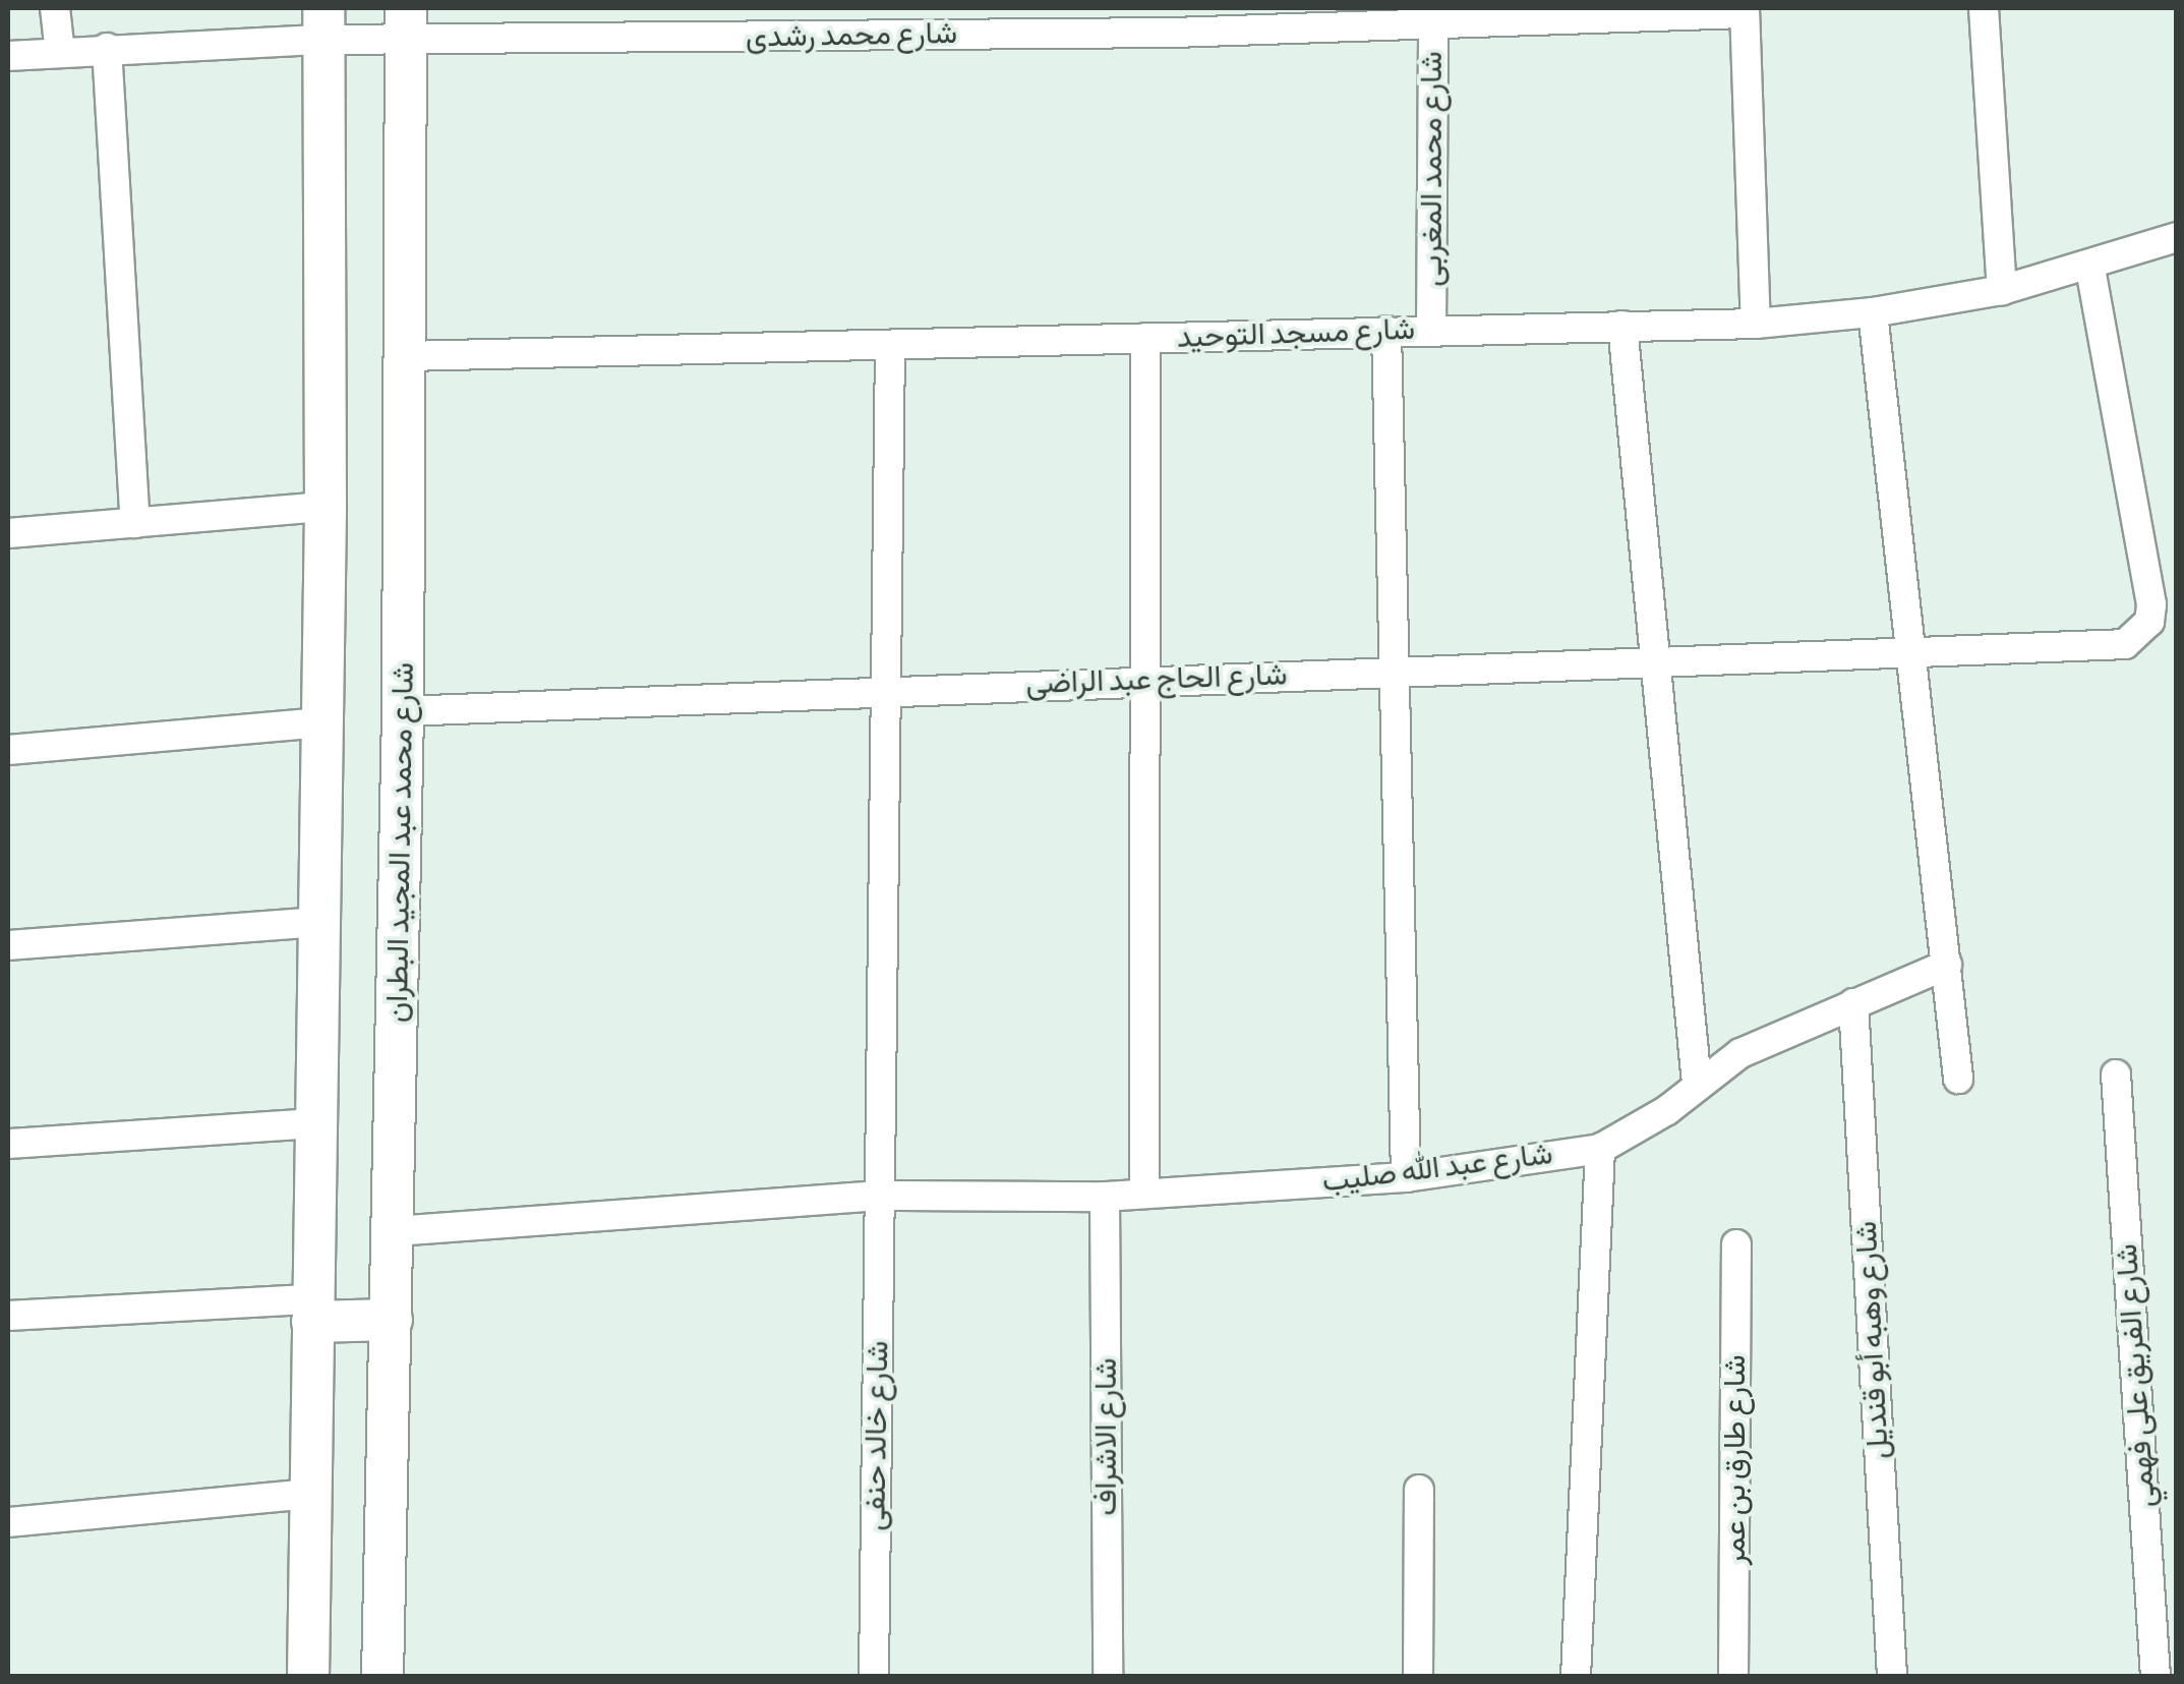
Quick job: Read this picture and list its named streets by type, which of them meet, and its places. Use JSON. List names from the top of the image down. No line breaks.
{"streets":{"street":["شارع محمد رشدى","شارع محمد المغربى","شارع مسجد التوحيد","شارع الحاج عبد الراضى","شارع محمد عبد المجيد البطران","شارع عبد الله صليب","شارع وهبه أبو قنديل","شارع الفريق على فهمي","شارع خالد حنفى","شارع الاشراف","شارع طارق بن عمر"]},"crossings":[["شارع محمد رشدى","شارع محمد المغربى"],["شارع محمد رشدى","شارع محمد عبد المجيد البطران"],["شارع محمد المغربى","شارع مسجد التوحيد"],["شارع مسجد التوحيد","شارع الحاج عبد الراضى"],["شارع مسجد التوحيد","شارع محمد عبد المجيد البطران"],["شارع مسجد التوحيد","شارع خالد حنفى"],["شارع الحاج عبد الراضى","شارع محمد عبد المجيد البطران"],["شارع الحاج عبد الراضى","شارع خالد حنفى"],["شارع محمد عبد المجيد البطران","شارع عبد الله صليب"],["شارع عبد الله صليب","شارع وهبه أبو قنديل"],["شارع عبد الله صليب","شارع خالد حنفى"],["شارع عبد الله صليب","شارع الاشراف"]]}
